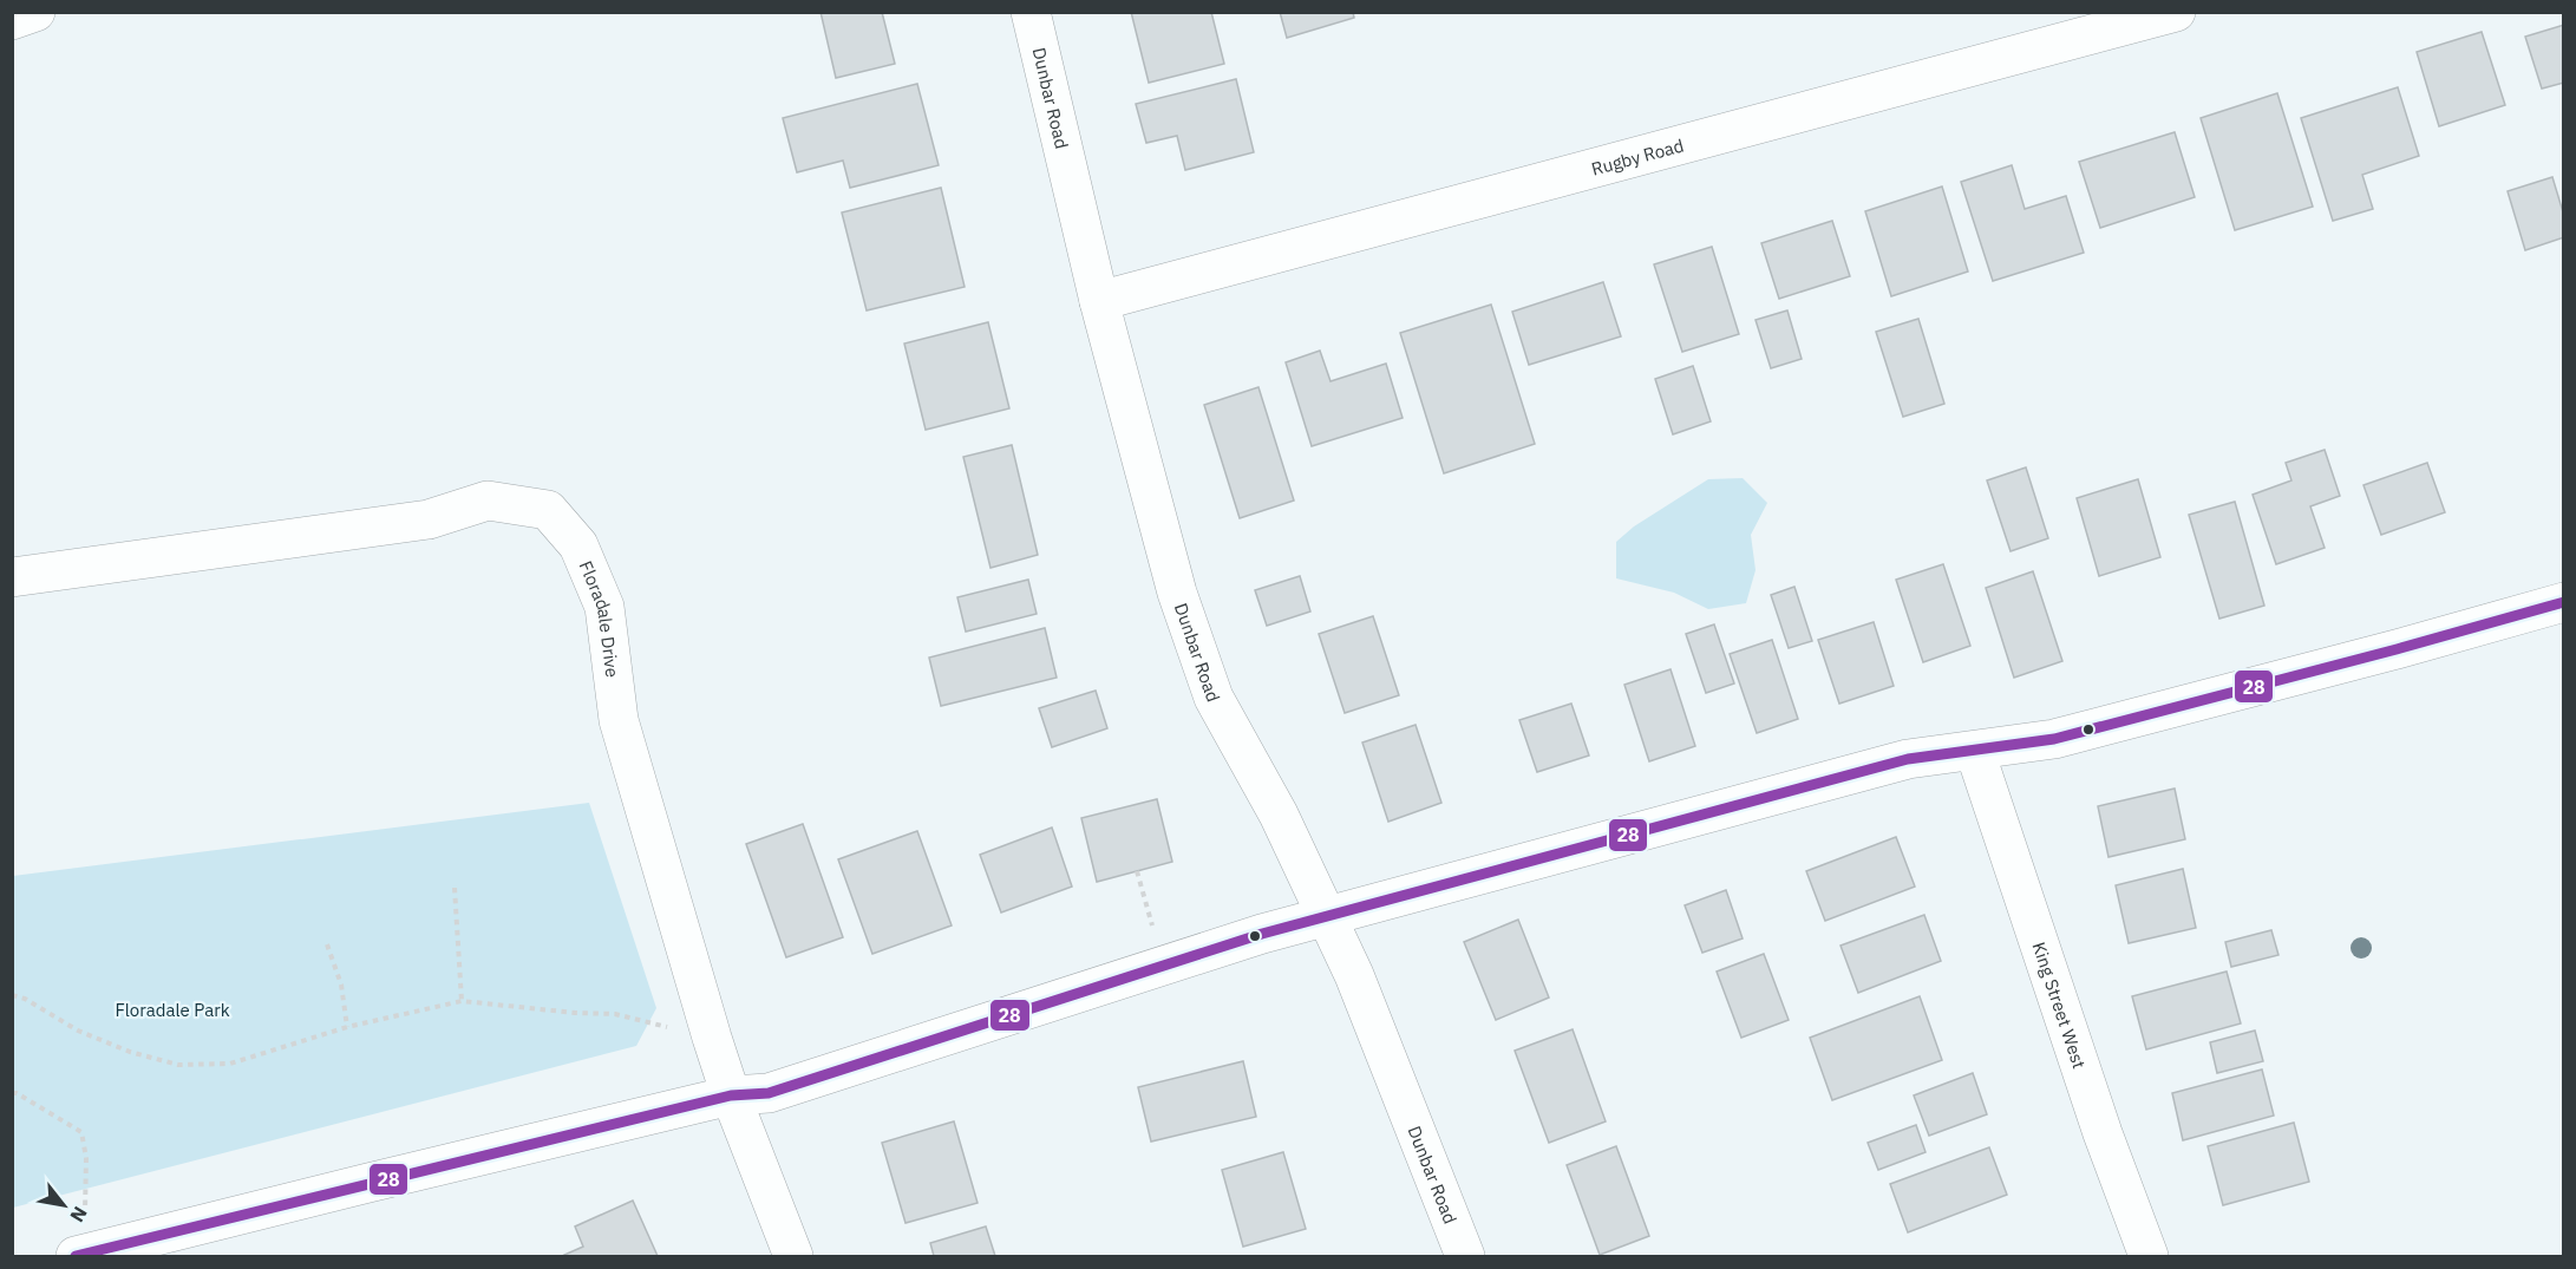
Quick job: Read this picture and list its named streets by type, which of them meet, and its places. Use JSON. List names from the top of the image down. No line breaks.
{"streets":{"street":["Dunbar Road","Rugby Road","Floradale Drive","King Street West"]},"crossings":[["Dunbar Road","Rugby Road"]],"parks":["Floradale Park"],"lines":["transit line 28"],"north":"bottom right"}
